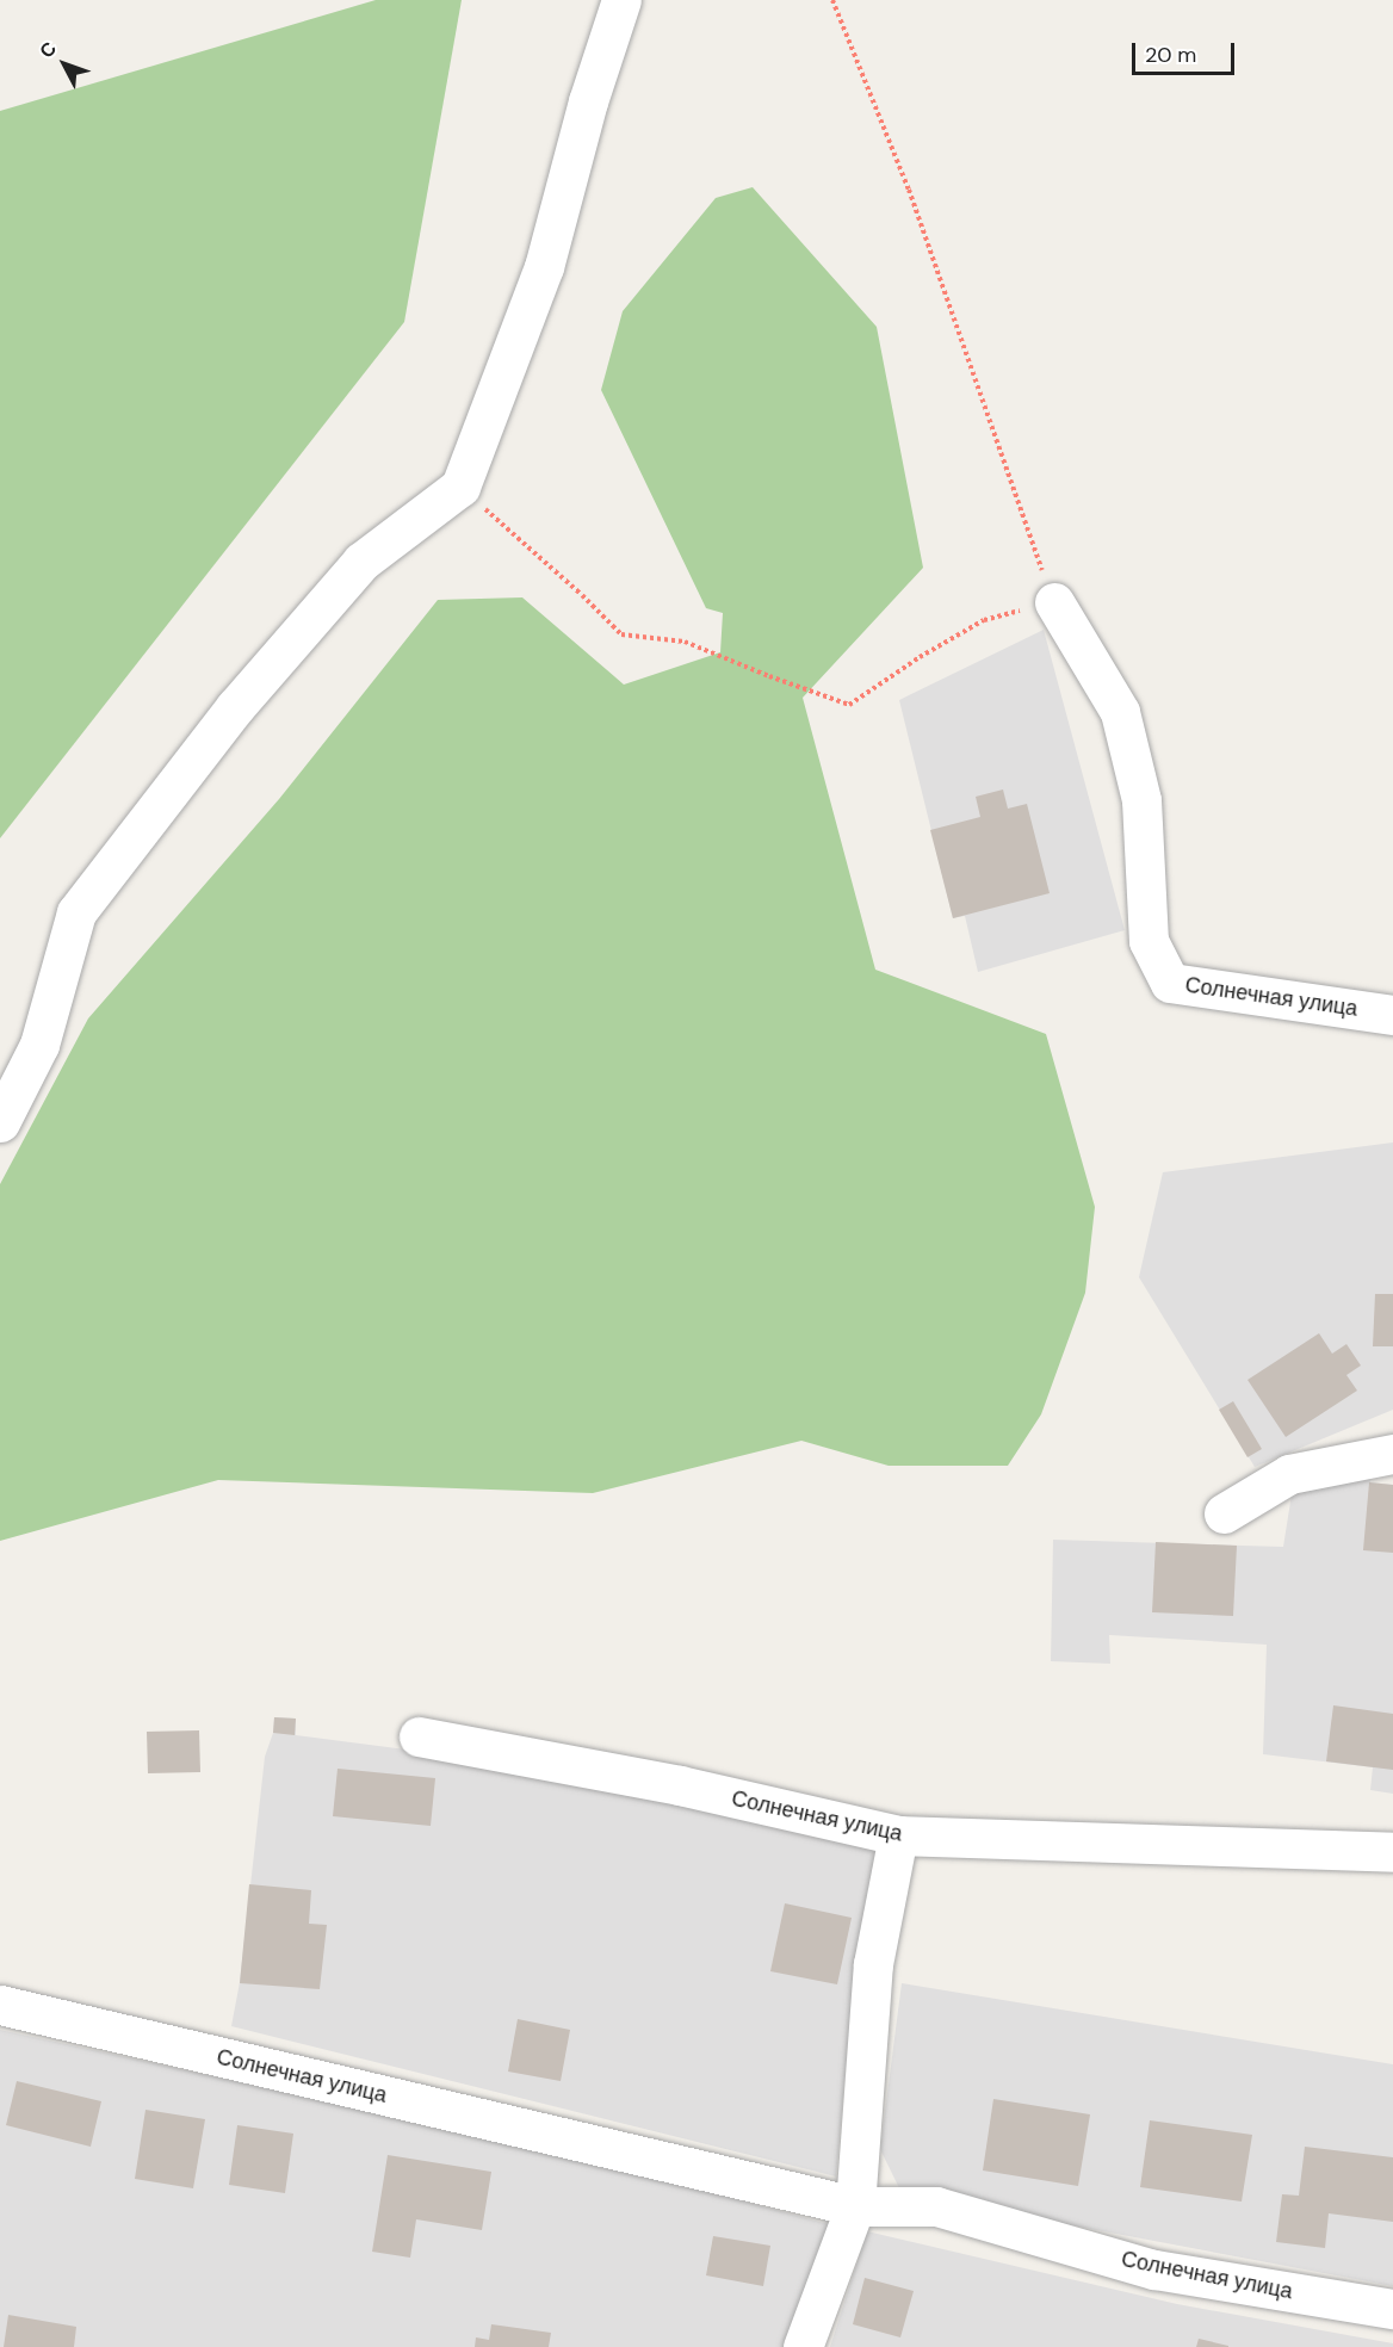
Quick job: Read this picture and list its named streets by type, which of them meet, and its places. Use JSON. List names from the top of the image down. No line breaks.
{"streets":{"street":["Солнечная улица"]},"scale_bar":"20 m","north":"top left"}
